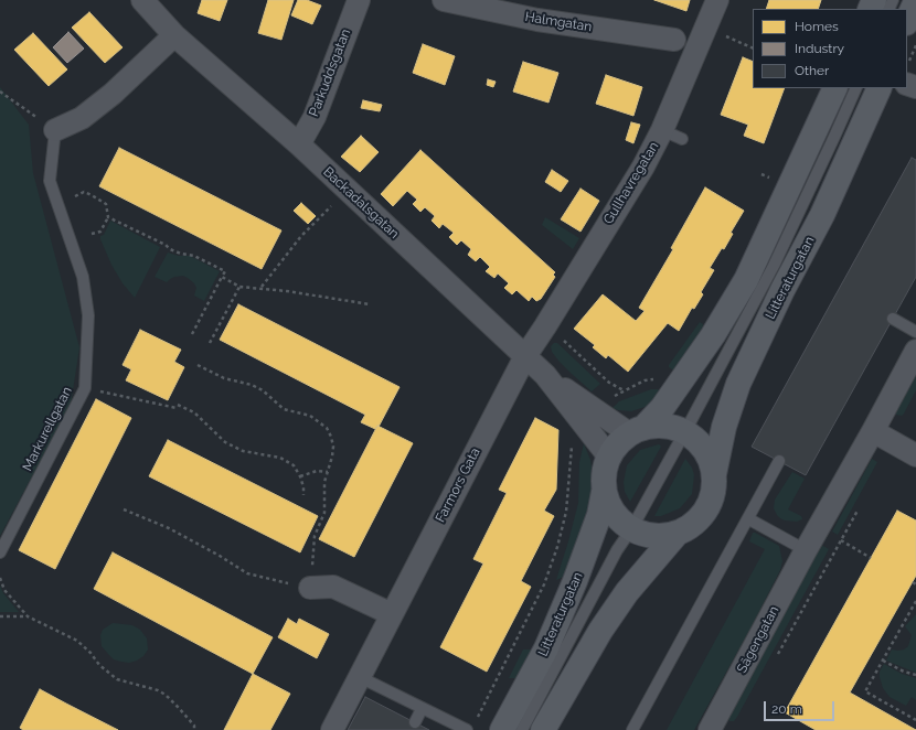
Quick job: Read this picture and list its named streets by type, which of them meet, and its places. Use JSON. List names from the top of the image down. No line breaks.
{"streets":{"street":["Halmgatan","Parkuddsgatan","Gullhavregatan","Backadalsgatan","Litteraturgatan","Farmors Gata","Sägengatan"],"lane":["Markurellgatan"]},"crossings":[["Parkuddsgatan","Backadalsgatan"],["Gullhavregatan","Backadalsgatan"],["Gullhavregatan","Farmors Gata"],["Backadalsgatan","Litteraturgatan"],["Backadalsgatan","Farmors Gata"]],"legend":["Homes","Industry","Other"],"scale_bar":"20 m"}
